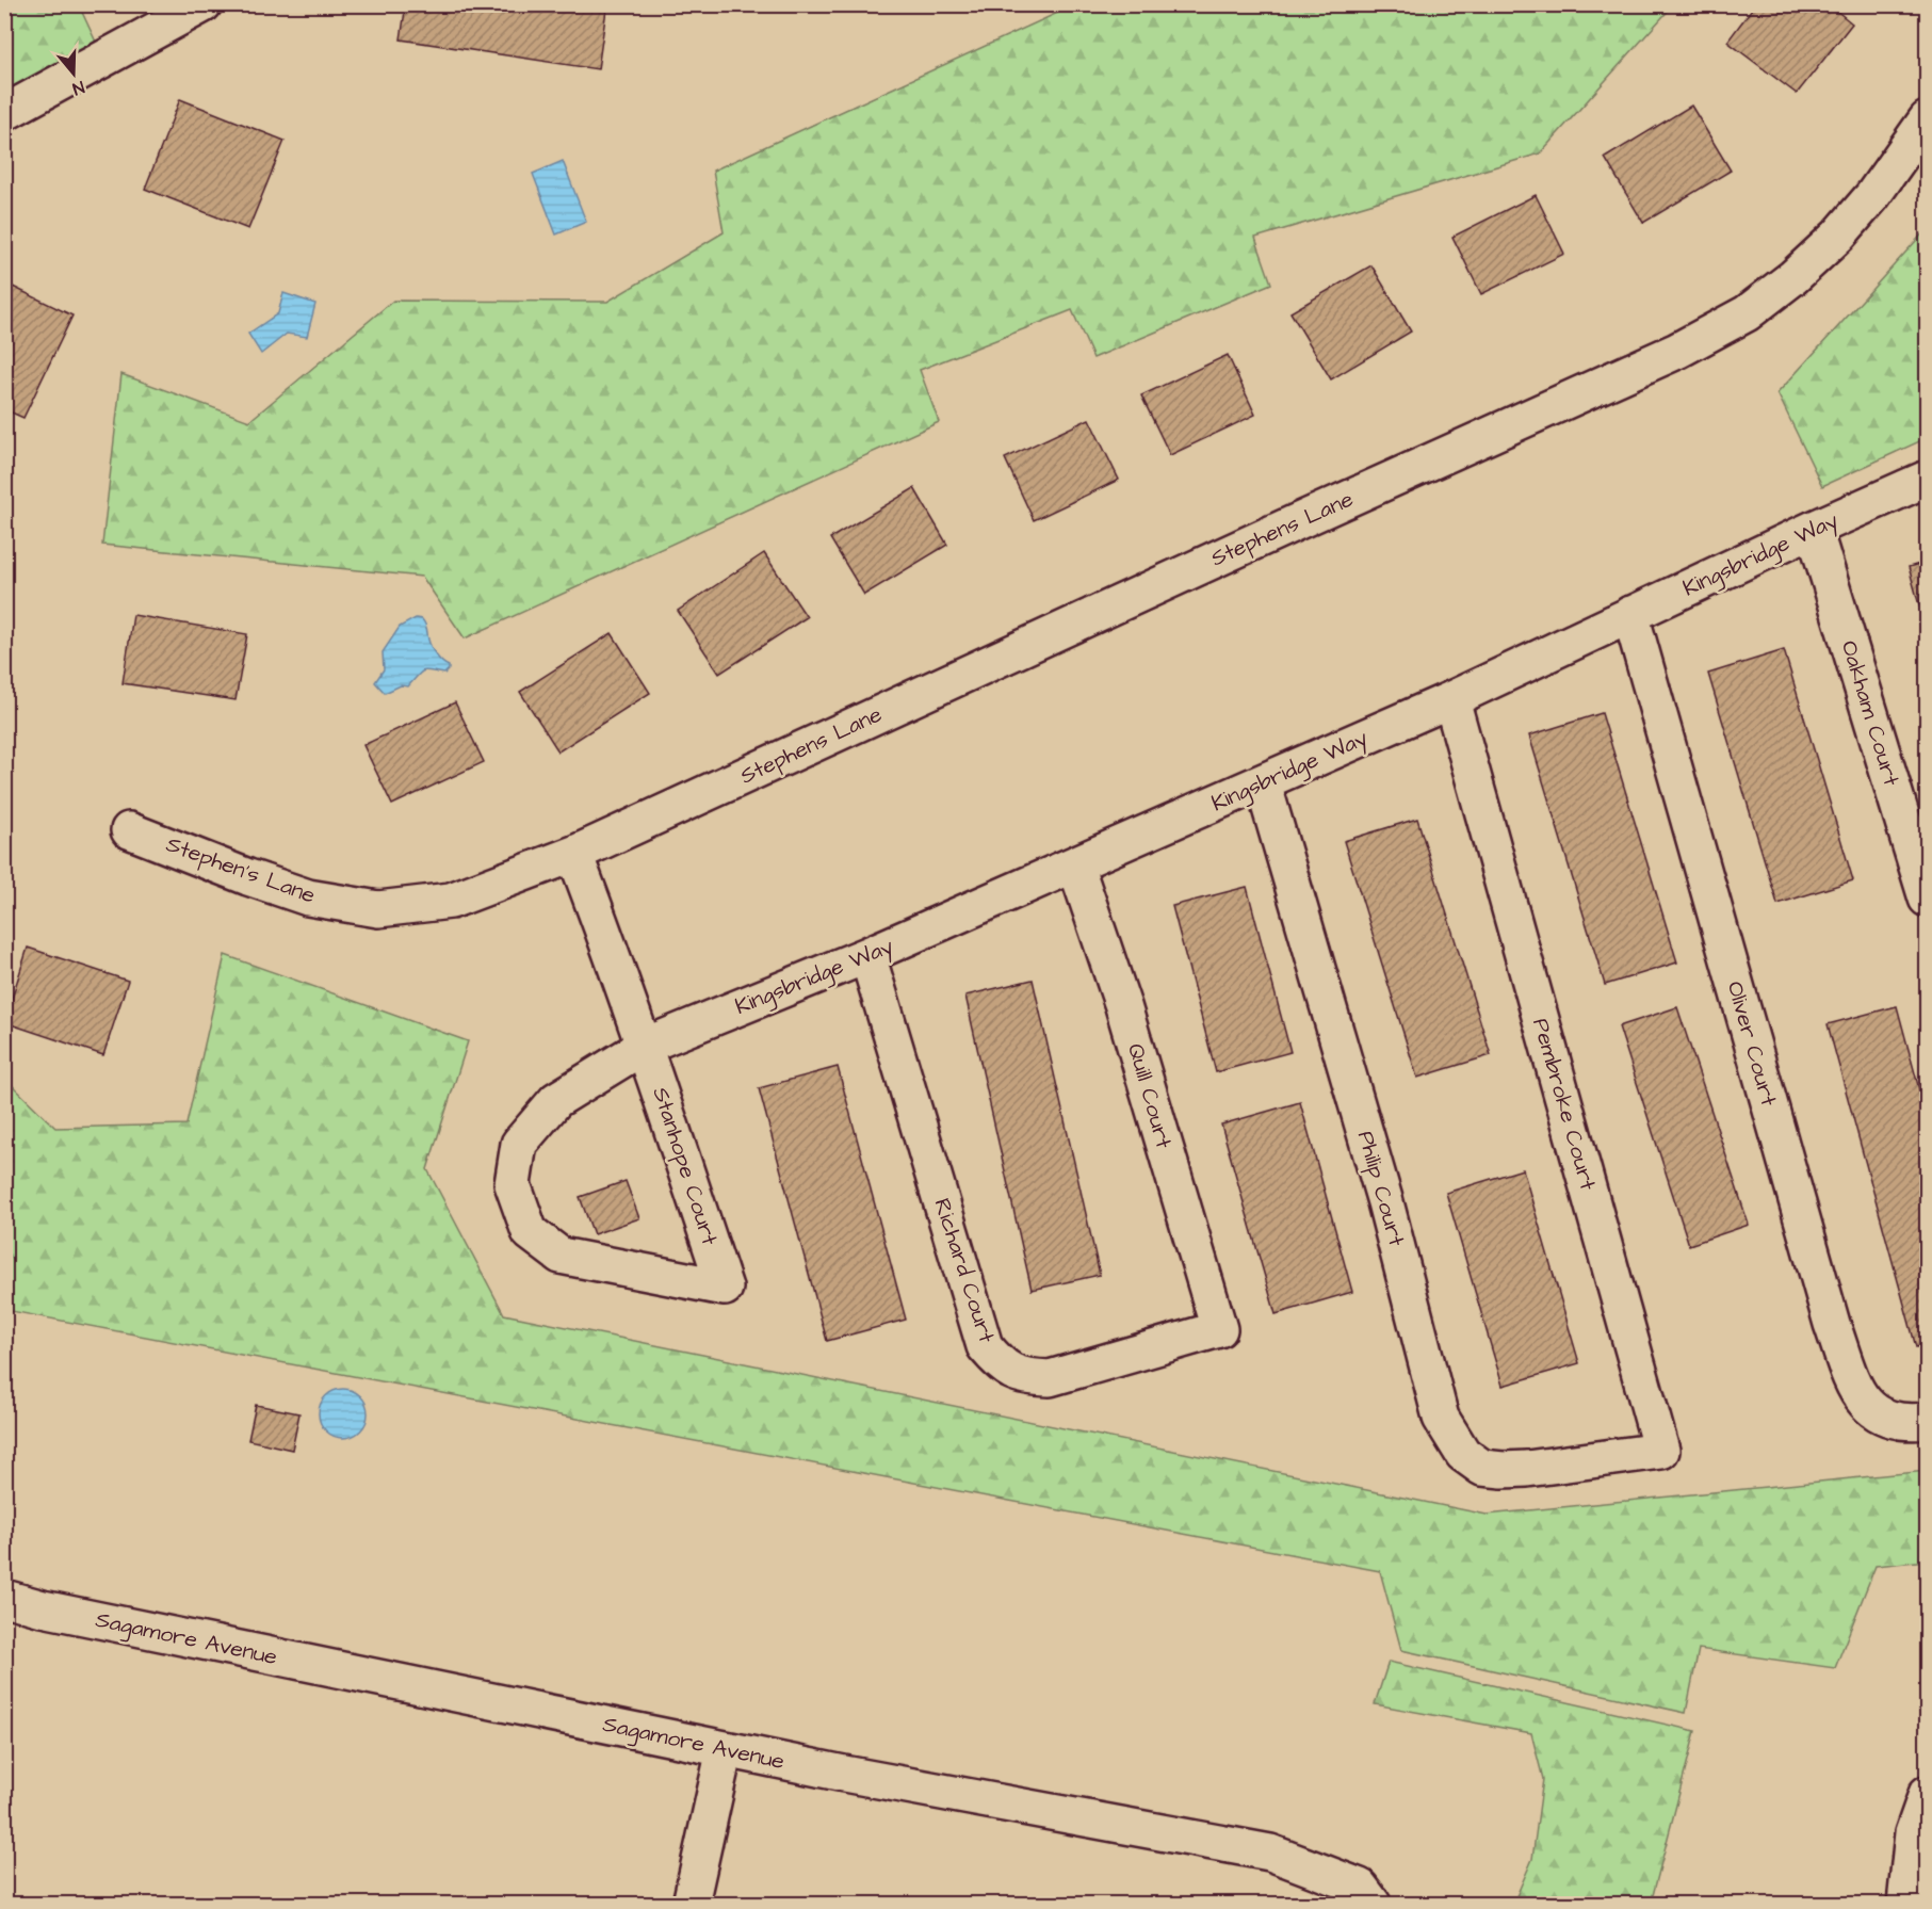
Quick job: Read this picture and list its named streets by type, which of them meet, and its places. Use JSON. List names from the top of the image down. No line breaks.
{"streets":{"street":["Stephens Lane","Kingsbridge Way","Oakham Court","Stephen's Lane","Oliver Court","Quill Court","Pembroke Court","Stanhope Court","Philip Court","Richard Court","Sagamore Avenue"]},"crossings":[["Stephens Lane","Stephen's Lane"],["Kingsbridge Way","Oakham Court"],["Kingsbridge Way","Oliver Court"],["Kingsbridge Way","Quill Court"],["Kingsbridge Way","Pembroke Court"],["Kingsbridge Way","Stanhope Court"],["Kingsbridge Way","Philip Court"],["Kingsbridge Way","Richard Court"],["Quill Court","Richard Court"],["Pembroke Court","Philip Court"]],"north":"bottom"}
